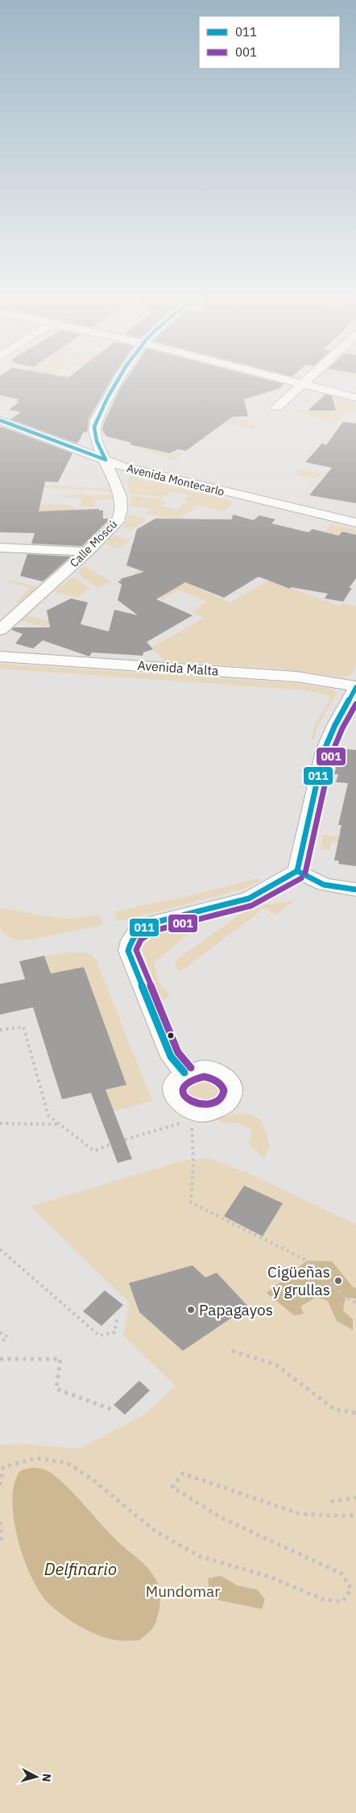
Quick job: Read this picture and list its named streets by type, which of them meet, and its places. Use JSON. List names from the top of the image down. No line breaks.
{"streets":{"street":["Avenida Montecarlo","Calle Moscú","Avenida Malta"]},"crossings":[["Avenida Montecarlo","Calle Moscú"]],"water":["Delfinario"],"parks":["Mundomar"],"places":["Cigüeñas y grullas","Papagayos"],"lines":["transit line 011","transit line 001"],"legend":["011","001"],"north":"right"}
